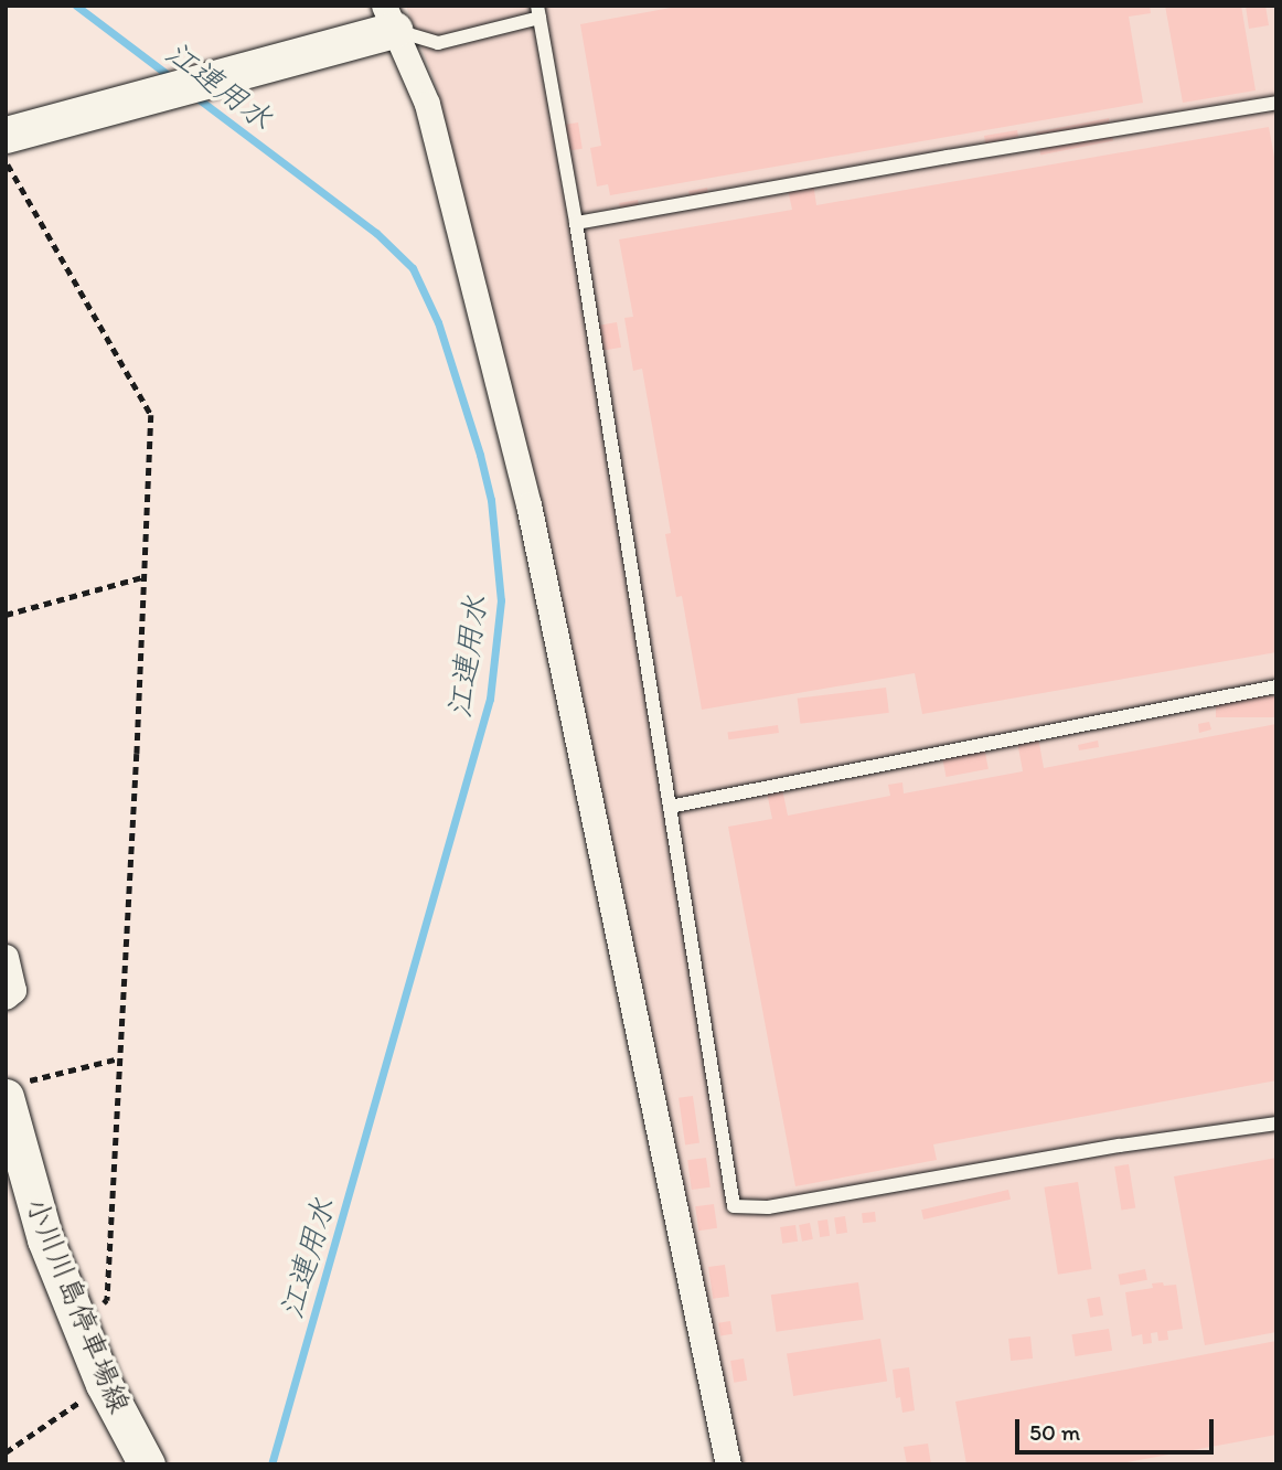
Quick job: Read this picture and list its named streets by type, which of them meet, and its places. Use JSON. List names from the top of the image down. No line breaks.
{"streets":{"street":["小川川島停車場線"]},"water":["江連用水"],"scale_bar":"50 m"}
